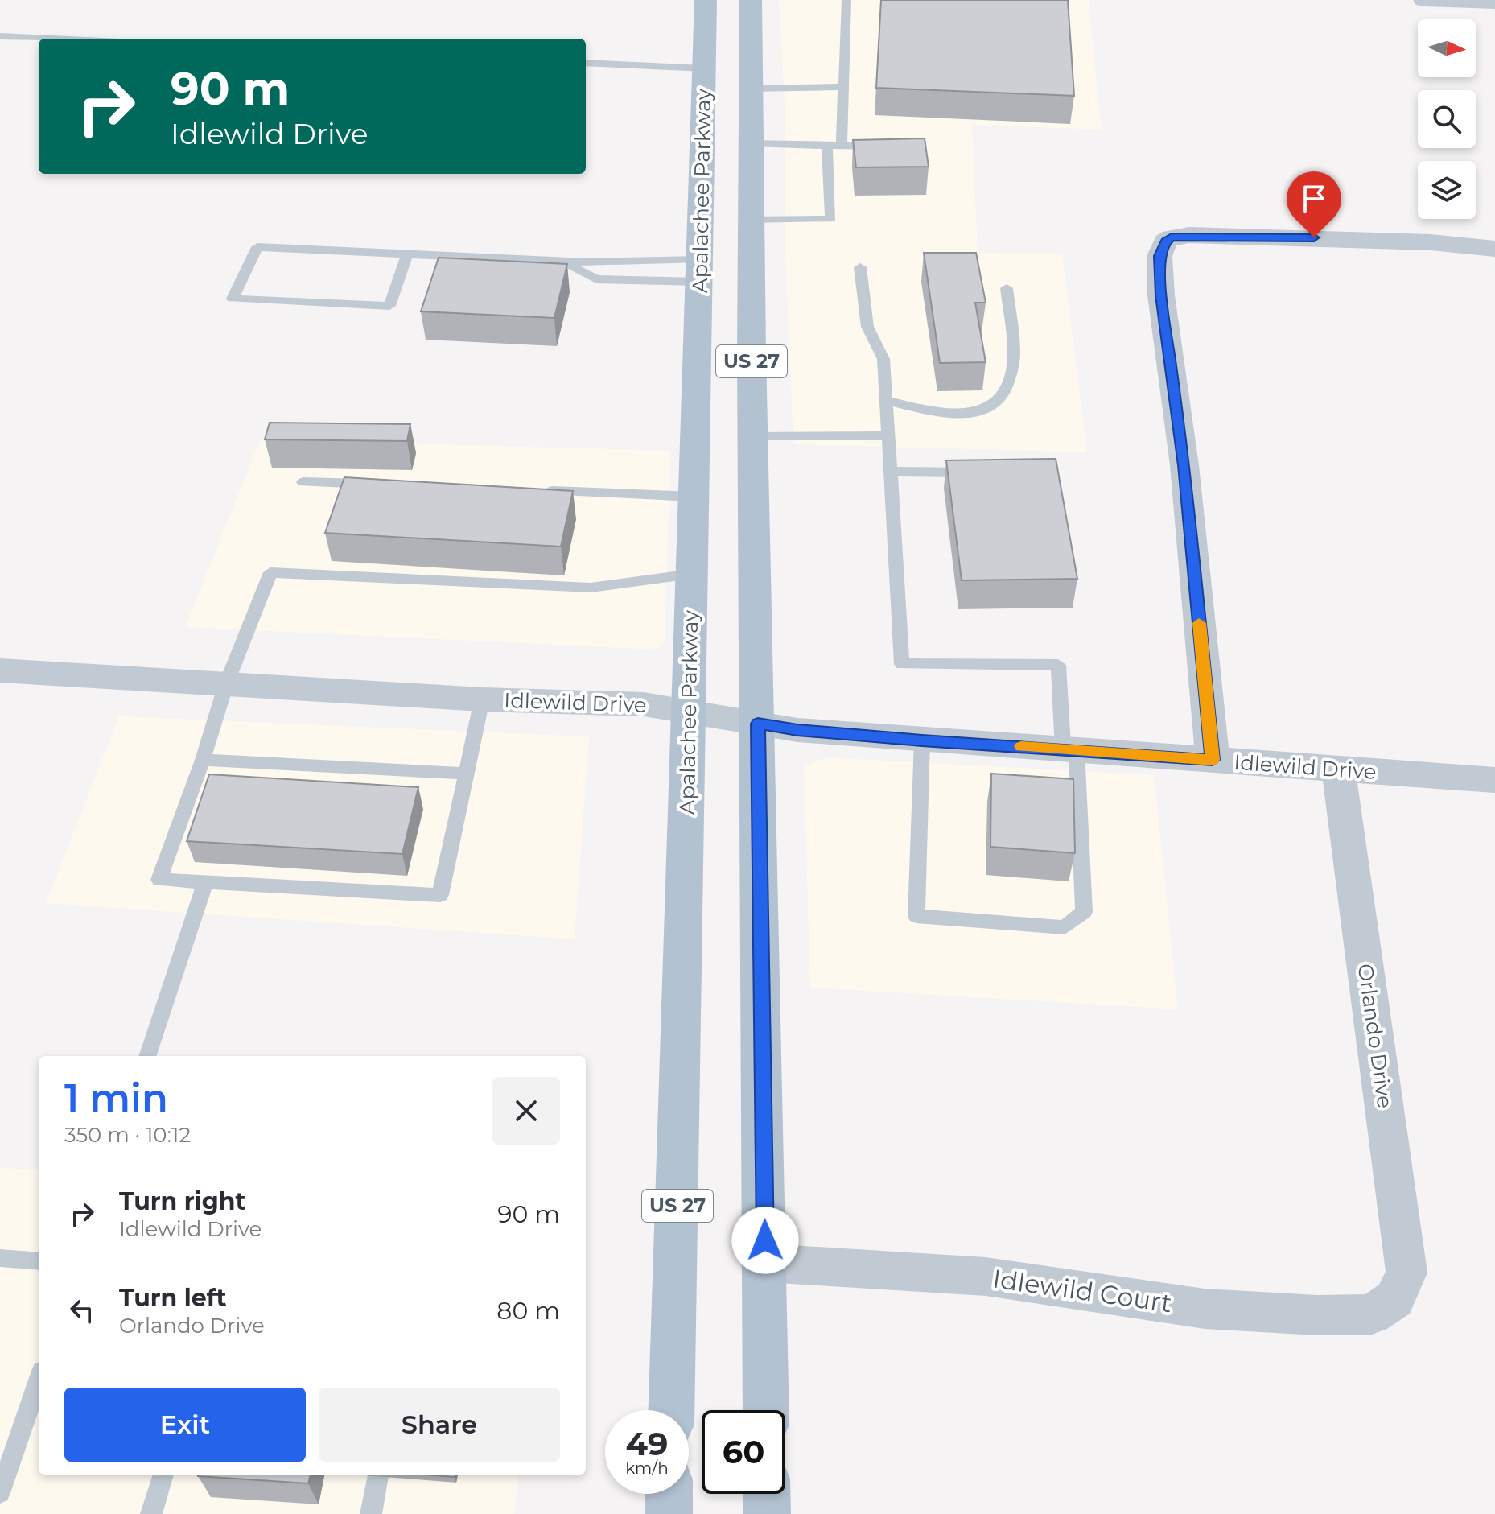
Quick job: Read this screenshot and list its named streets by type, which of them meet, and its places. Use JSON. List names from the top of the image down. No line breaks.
{"streets":{"main road":["Apalachee Parkway","US 27"],"street":["Idlewild Drive","Orlando Drive","Idlewild Court"]},"crossings":[["Apalachee Parkway","Idlewild Drive"],["US 27","Idlewild Drive"],["US 27","Idlewild Court"],["Idlewild Drive","Orlando Drive"],["Orlando Drive","Idlewild Court"]],"north":"right","page":{"turn":["90 m","Idlewild Drive"],"heading":["1 min","350 m · 10:12"],"list":[{"name":"Turn right","note":"Idlewild Drive","value":"90 m"},{"name":"Turn left","note":"Orlando Drive","value":"80 m"}],"buttons":["Exit","Share"],"speed":"49 km/h","limit":"60"}}
